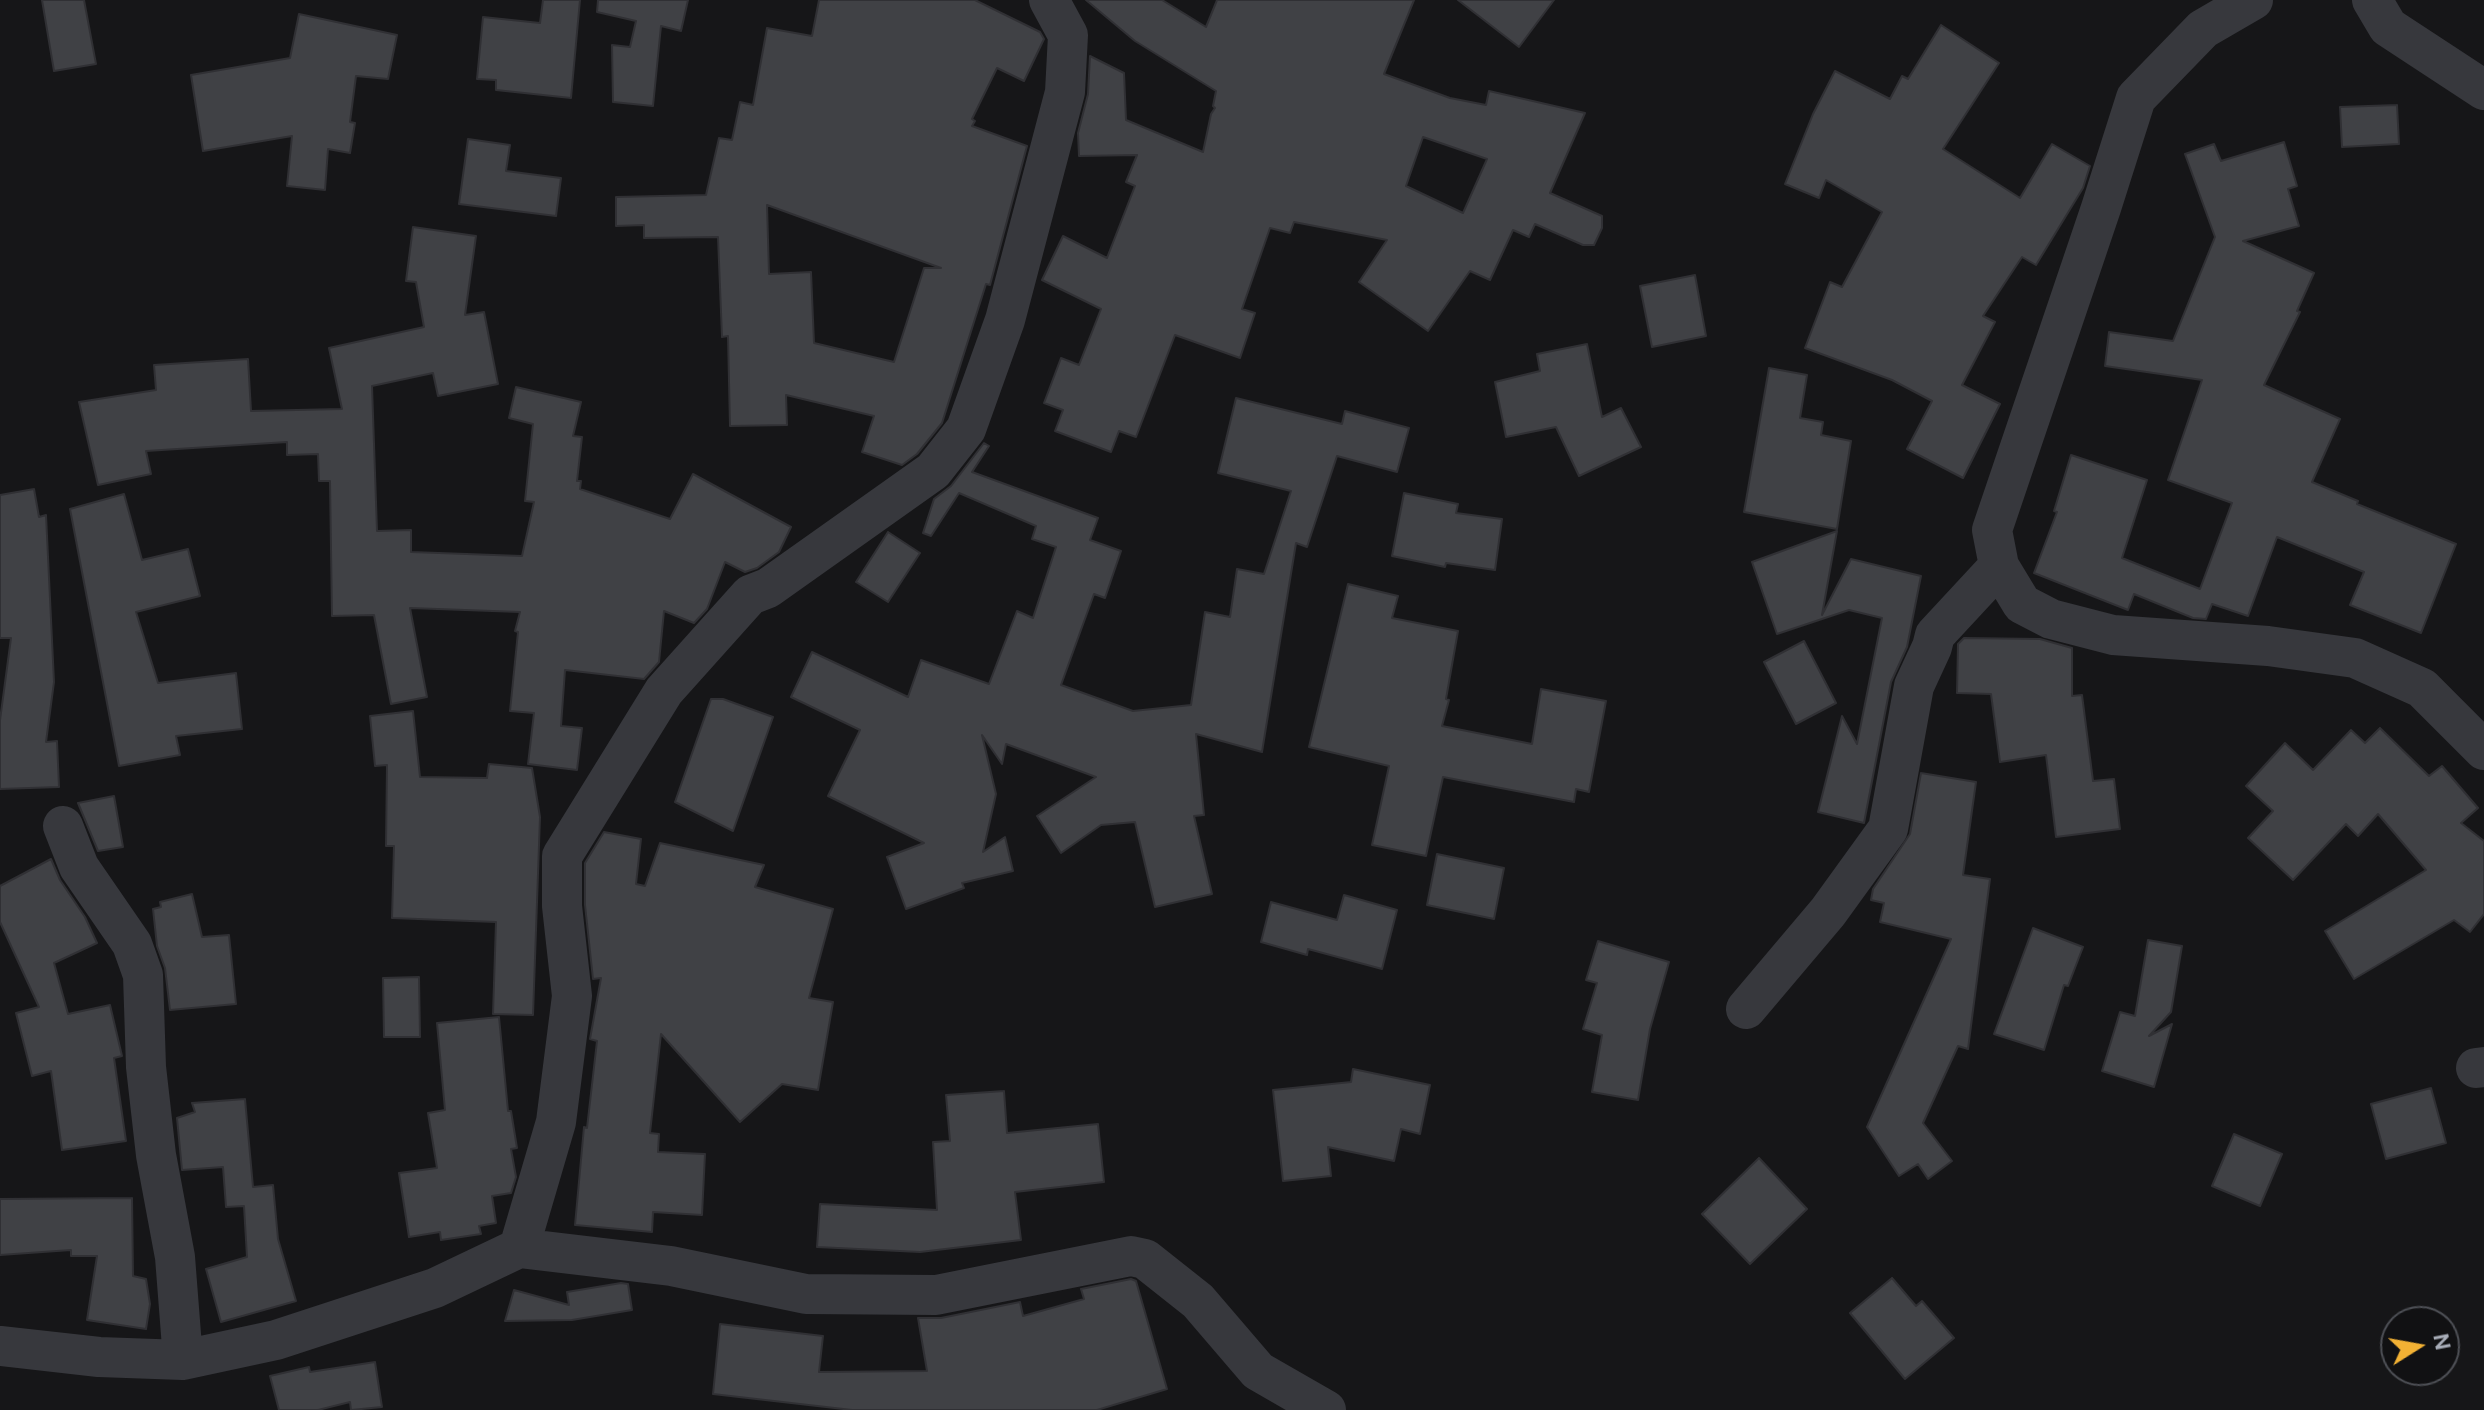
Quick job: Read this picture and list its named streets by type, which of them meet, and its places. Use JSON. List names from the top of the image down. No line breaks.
{"north":"right"}
